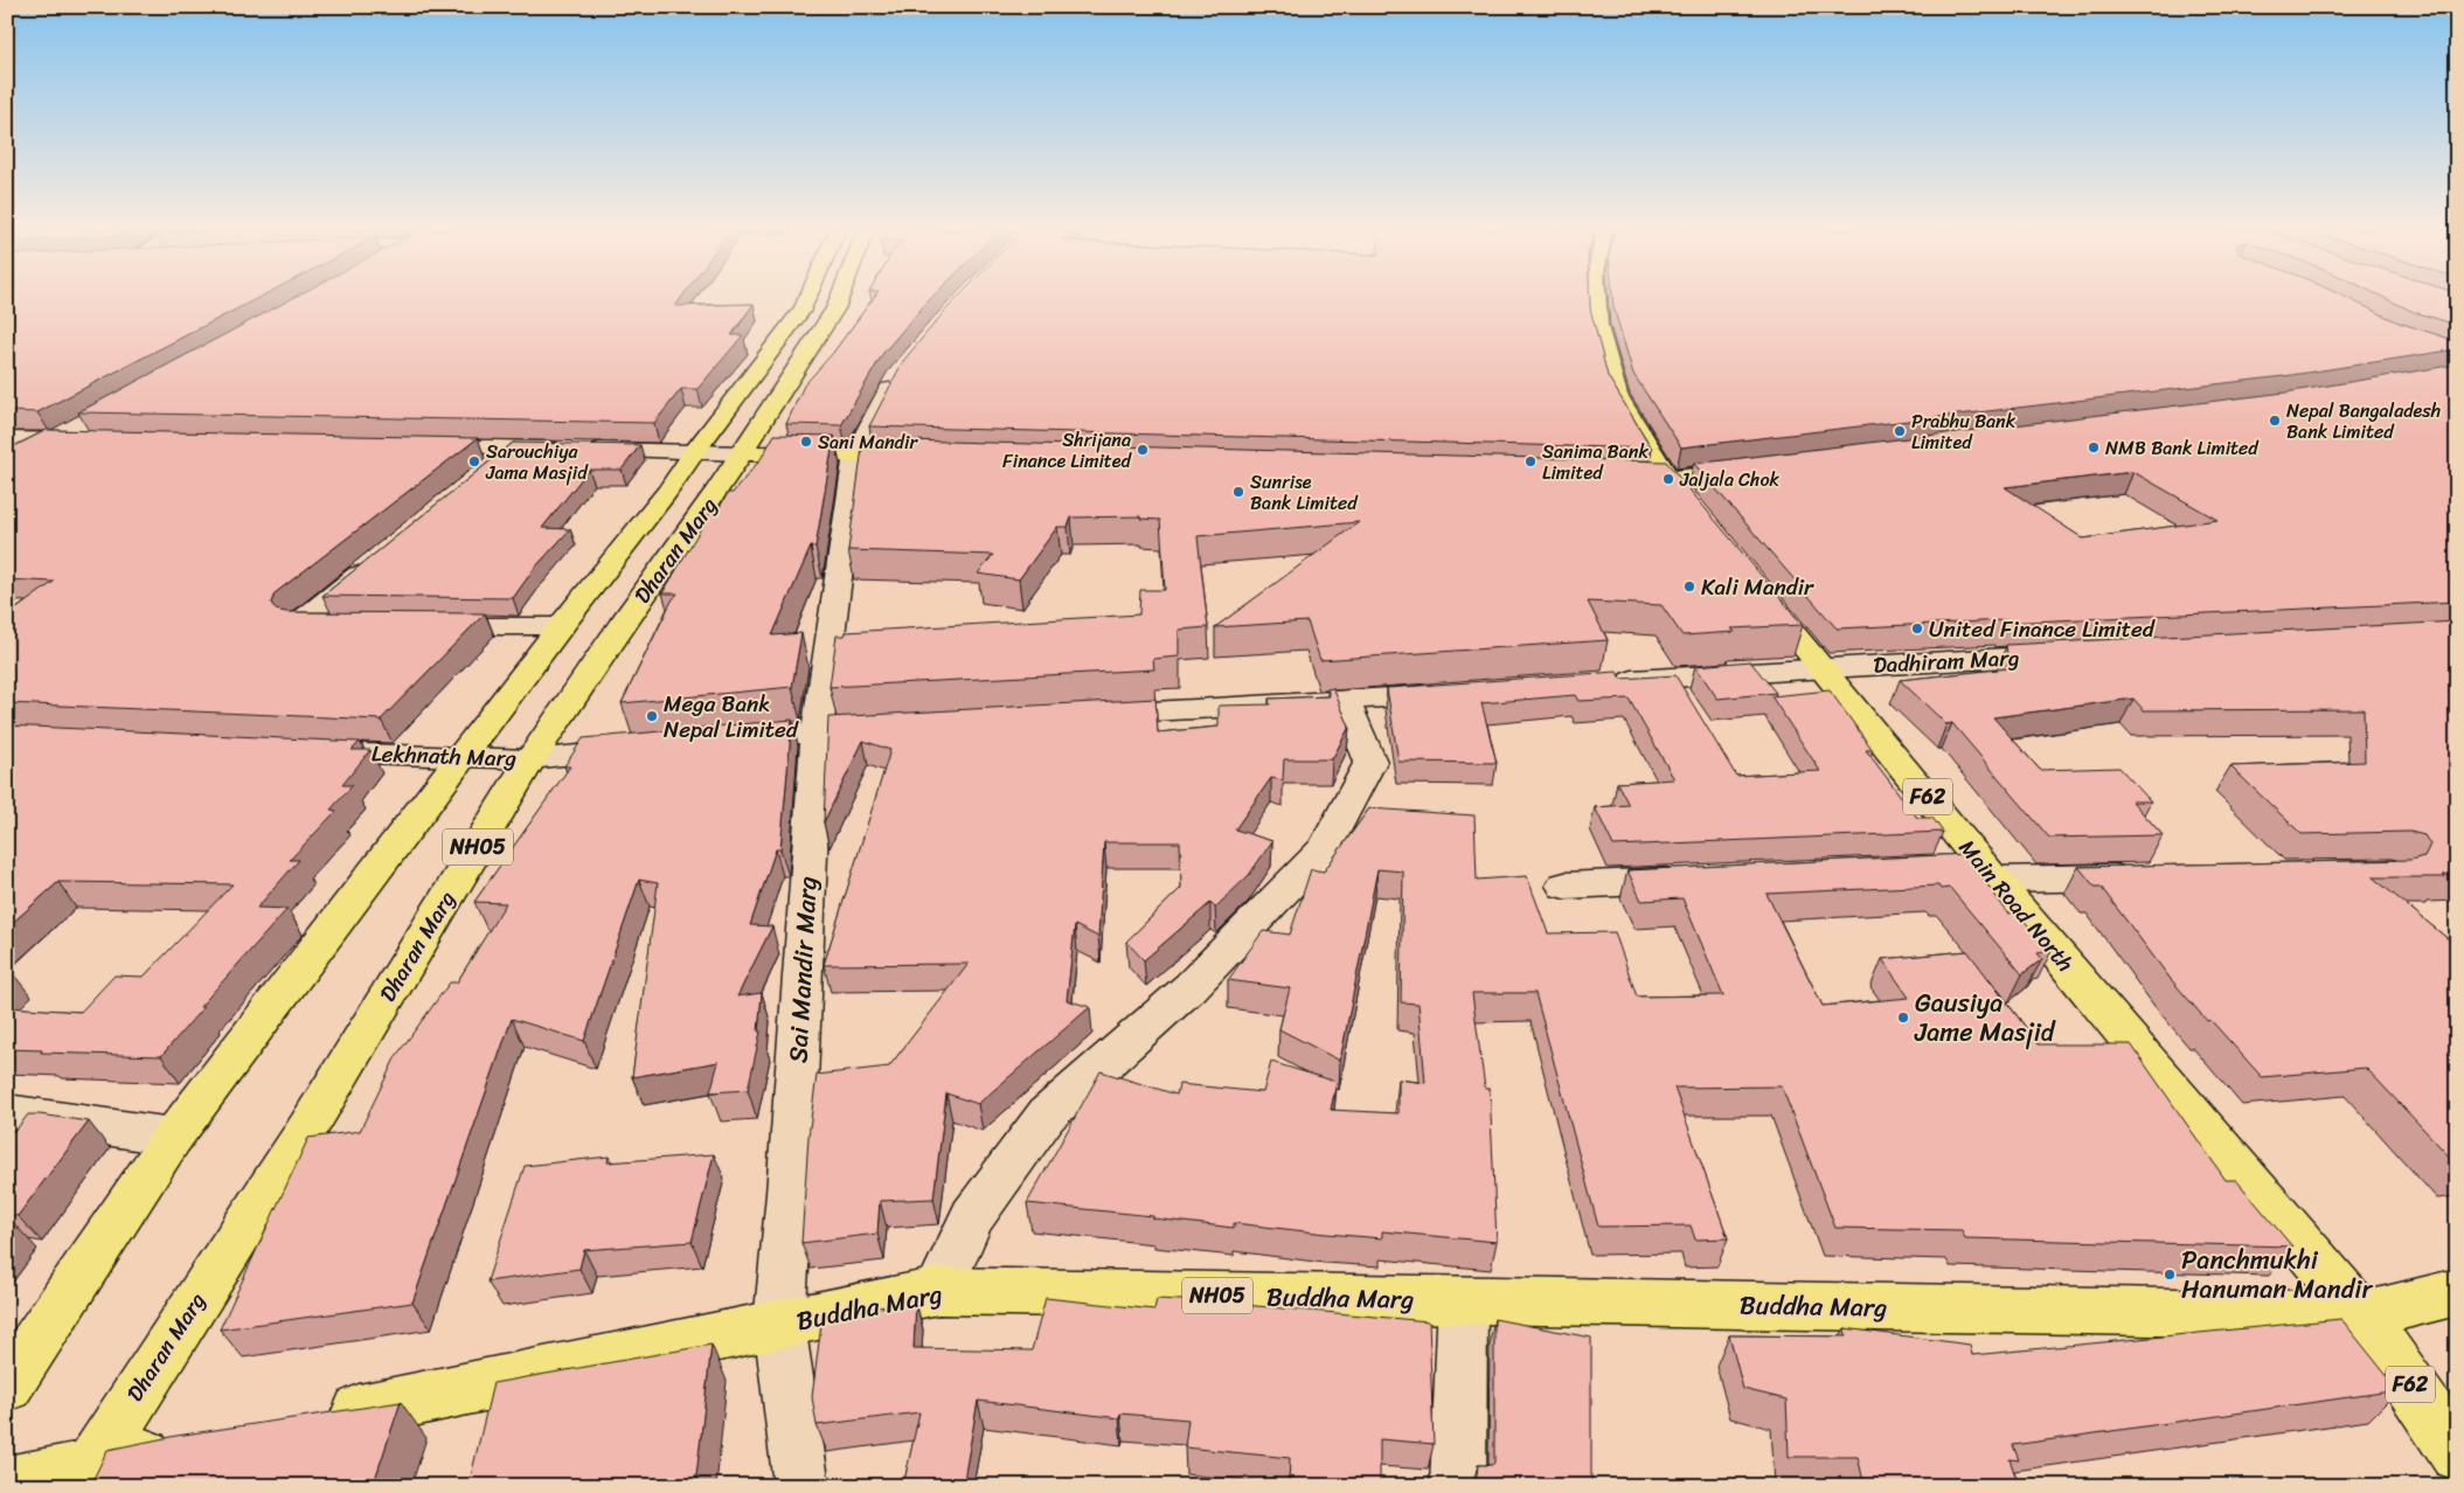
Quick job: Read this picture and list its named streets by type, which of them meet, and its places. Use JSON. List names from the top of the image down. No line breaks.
{"streets":{"main road":["Dharan Marg","F62","NH05","Main Road North","Buddha Marg"],"street":["Dadhiram Marg","Lekhnath Marg","Sai Mandir Marg"]},"crossings":[["Dharan Marg","Lekhnath Marg"],["Dadhiram Marg","Main Road North"],["F62","NH05"],["F62","Main Road North"],["F62","Buddha Marg"],["NH05","Main Road North"],["NH05","Buddha Marg"],["Main Road North","Buddha Marg"],["Sai Mandir Marg","Buddha Marg"]],"places":["Nepal Bangaladesh Bank Limited","Prabhu Bank Limited","Sani Mandir","NMB Bank Limited","Shrijana Finance Limited","Sarouchiya Jama Masjid","Sanima Bank Limited","Jaljala Chok","Sunrise Bank Limited","Kali Mandir","United Finance Limited","Mega Bank Nepal Limited","Gausiya Jame Masjid","Panchmukhi Hanuman Mandir"]}
